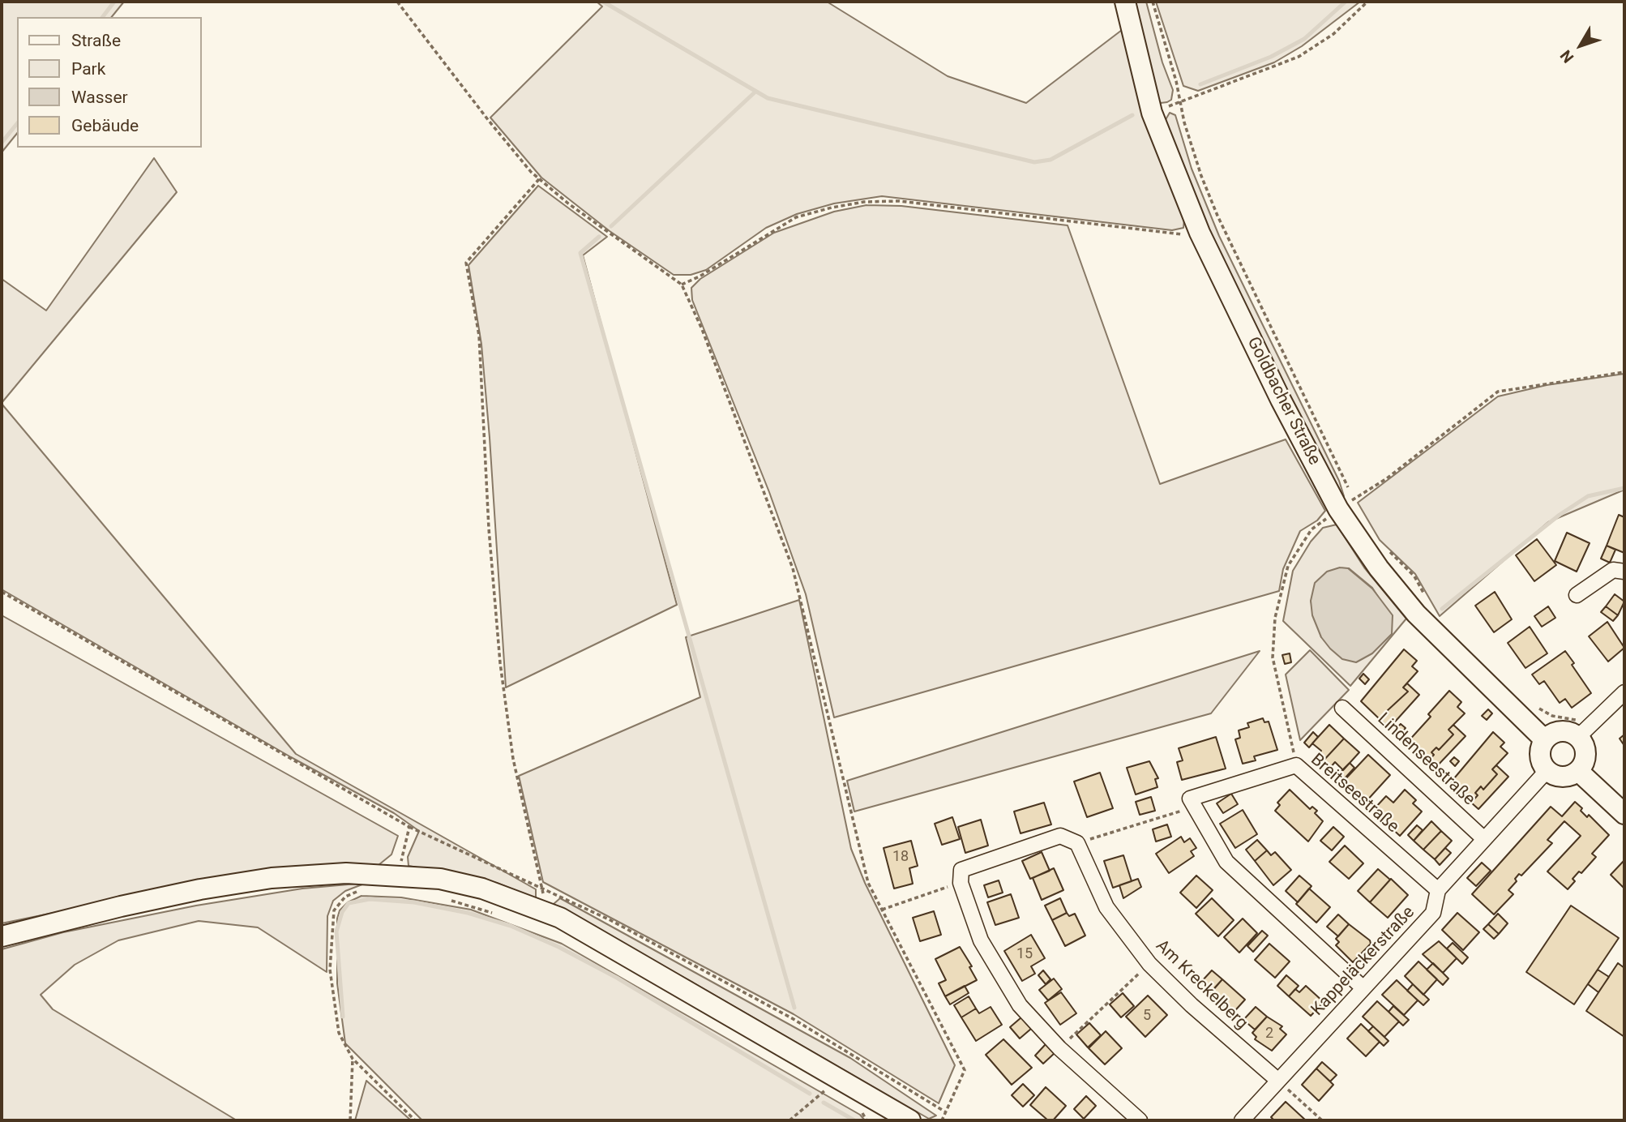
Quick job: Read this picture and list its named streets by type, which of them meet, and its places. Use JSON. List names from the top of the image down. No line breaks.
{"streets":{"street":["Goldbacher Straße","Lindenseestraße","Breitseestraße","Kappeläckerstraße","Am Kreckelberg"]},"crossings":[["Goldbacher Straße","Kappeläckerstraße"],["Lindenseestraße","Kappeläckerstraße"],["Breitseestraße","Kappeläckerstraße"],["Kappeläckerstraße","Am Kreckelberg"]],"house_numbers":["18","15","5","2"],"legend":["Straße","Park","Wasser","Gebäude"],"north":"bottom left"}
